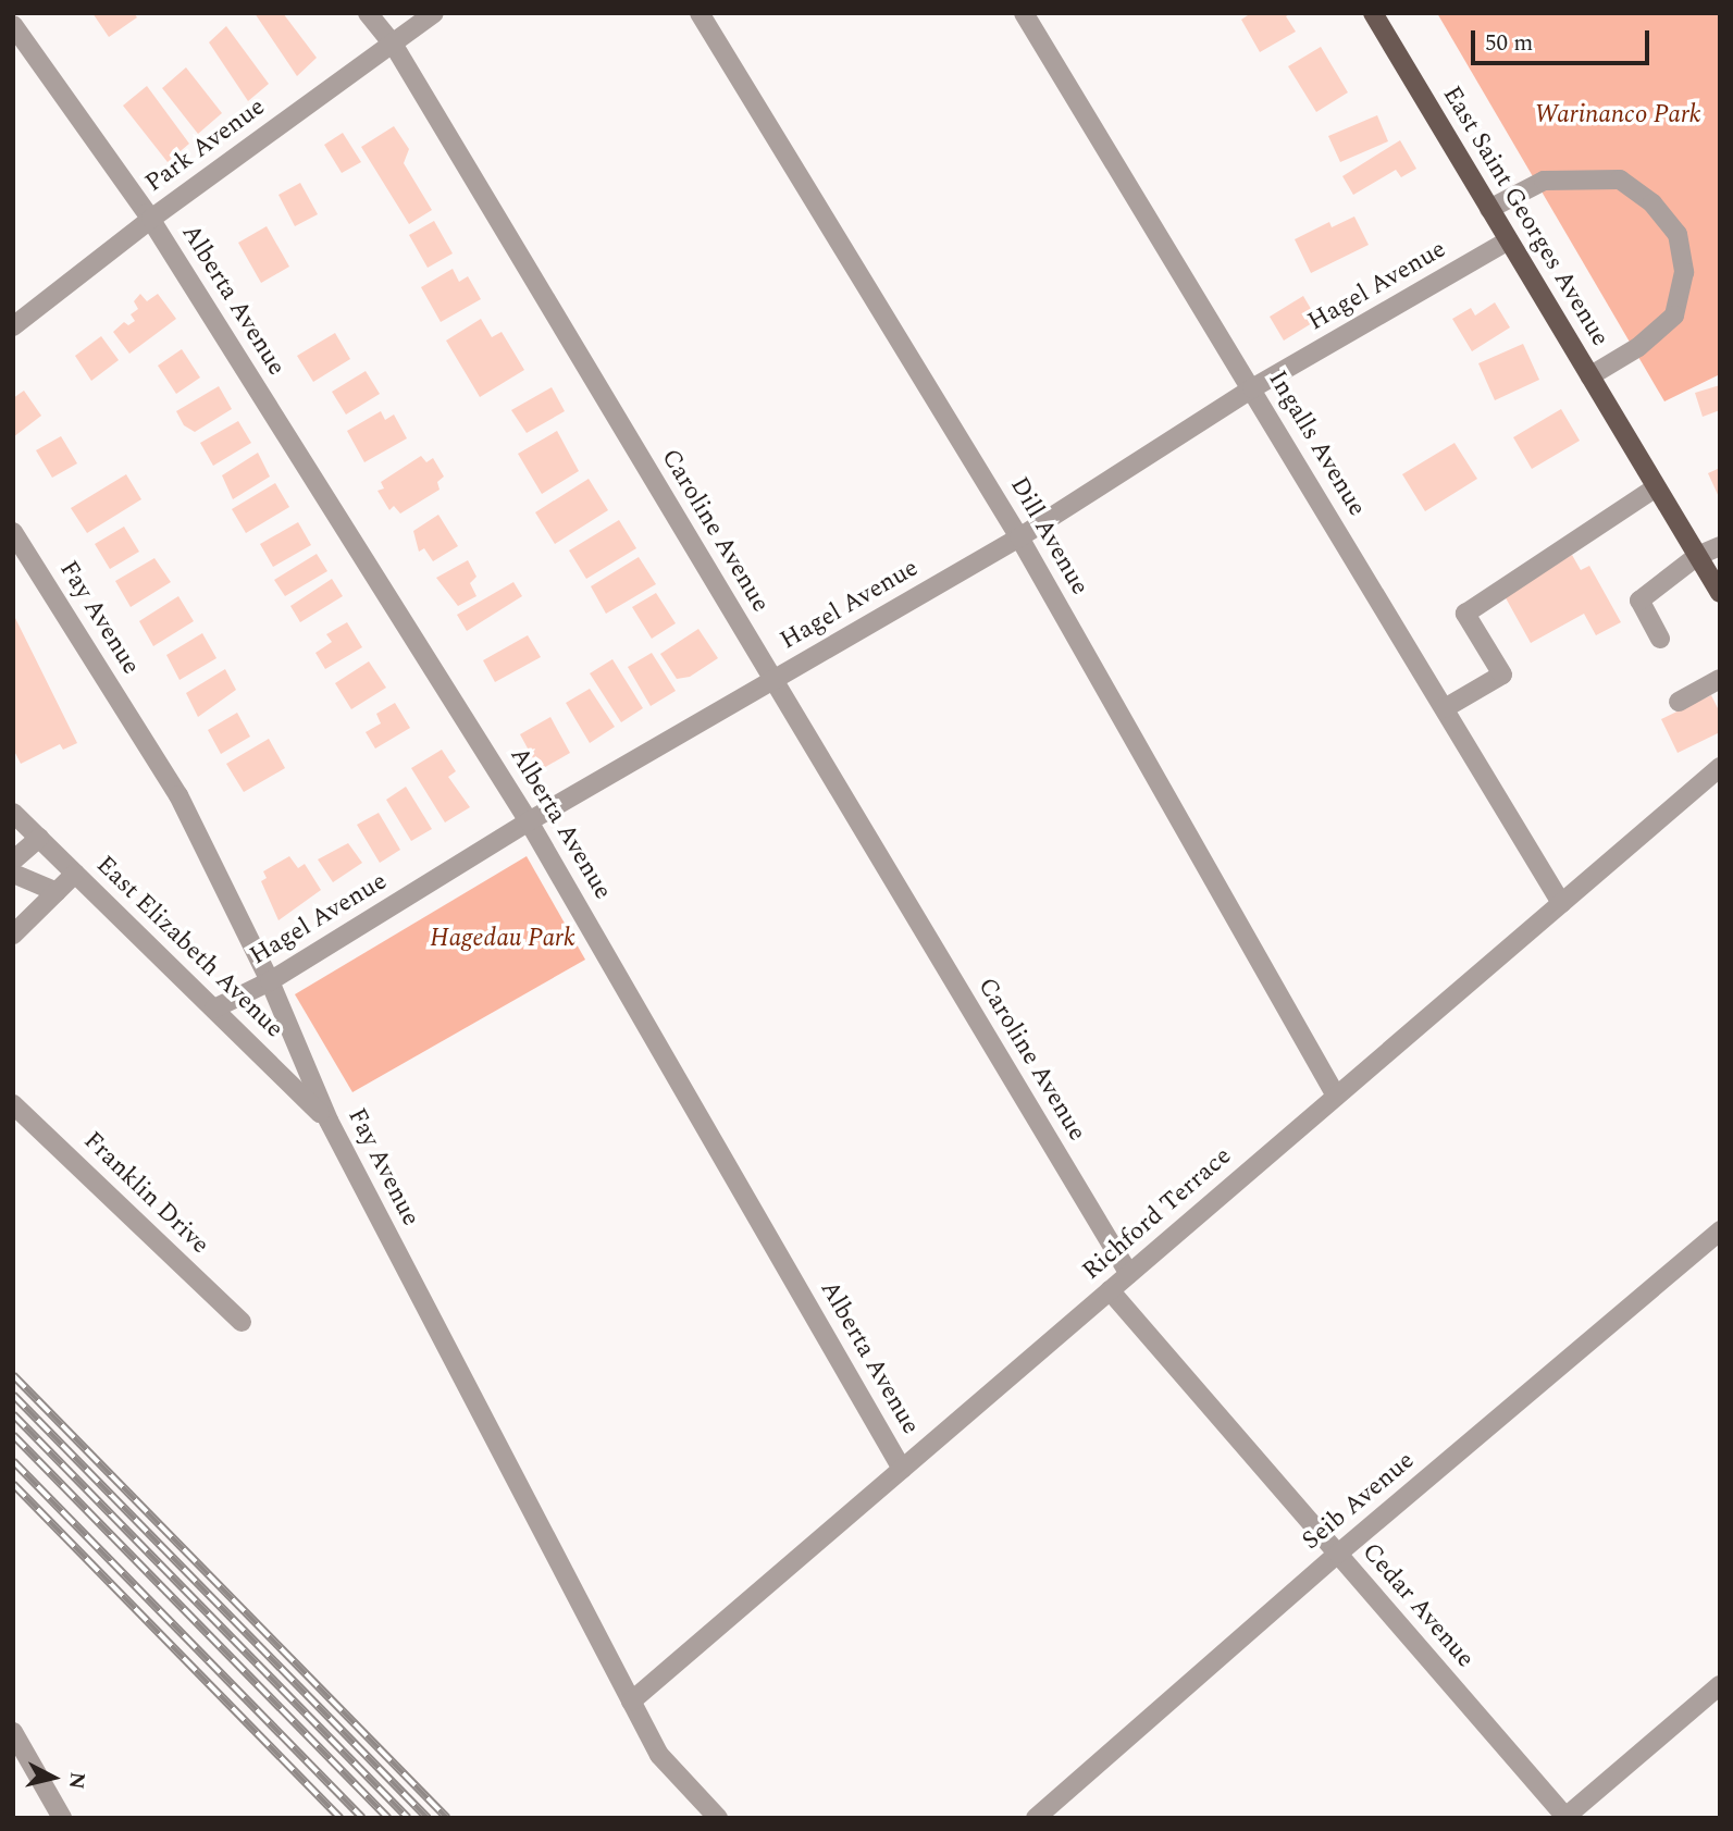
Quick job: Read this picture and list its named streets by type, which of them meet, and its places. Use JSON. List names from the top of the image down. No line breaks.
{"streets":{"main road":["East Saint Georges Avenue"],"street":["Park Avenue","Hagel Avenue","Alberta Avenue","Ingalls Avenue","Caroline Avenue","Dill Avenue","Fay Avenue","East Elizabeth Avenue","Franklin Drive","Richford Terrace","Seib Avenue","Cedar Avenue"]},"crossings":[["Park Avenue","Alberta Avenue"],["Park Avenue","Caroline Avenue"],["East Saint Georges Avenue","Hagel Avenue"],["Hagel Avenue","Alberta Avenue"],["Hagel Avenue","Ingalls Avenue"],["Hagel Avenue","Caroline Avenue"],["Hagel Avenue","Dill Avenue"],["Hagel Avenue","Fay Avenue"],["Hagel Avenue","East Elizabeth Avenue"],["Alberta Avenue","Richford Terrace"],["Ingalls Avenue","Richford Terrace"],["Caroline Avenue","Richford Terrace"],["Dill Avenue","Richford Terrace"],["Fay Avenue","East Elizabeth Avenue"],["Fay Avenue","Richford Terrace"],["Richford Terrace","Cedar Avenue"],["Seib Avenue","Cedar Avenue"]],"parks":["Warinanco Park","Hagedau Park"],"scale_bar":"50 m","north":"right"}
